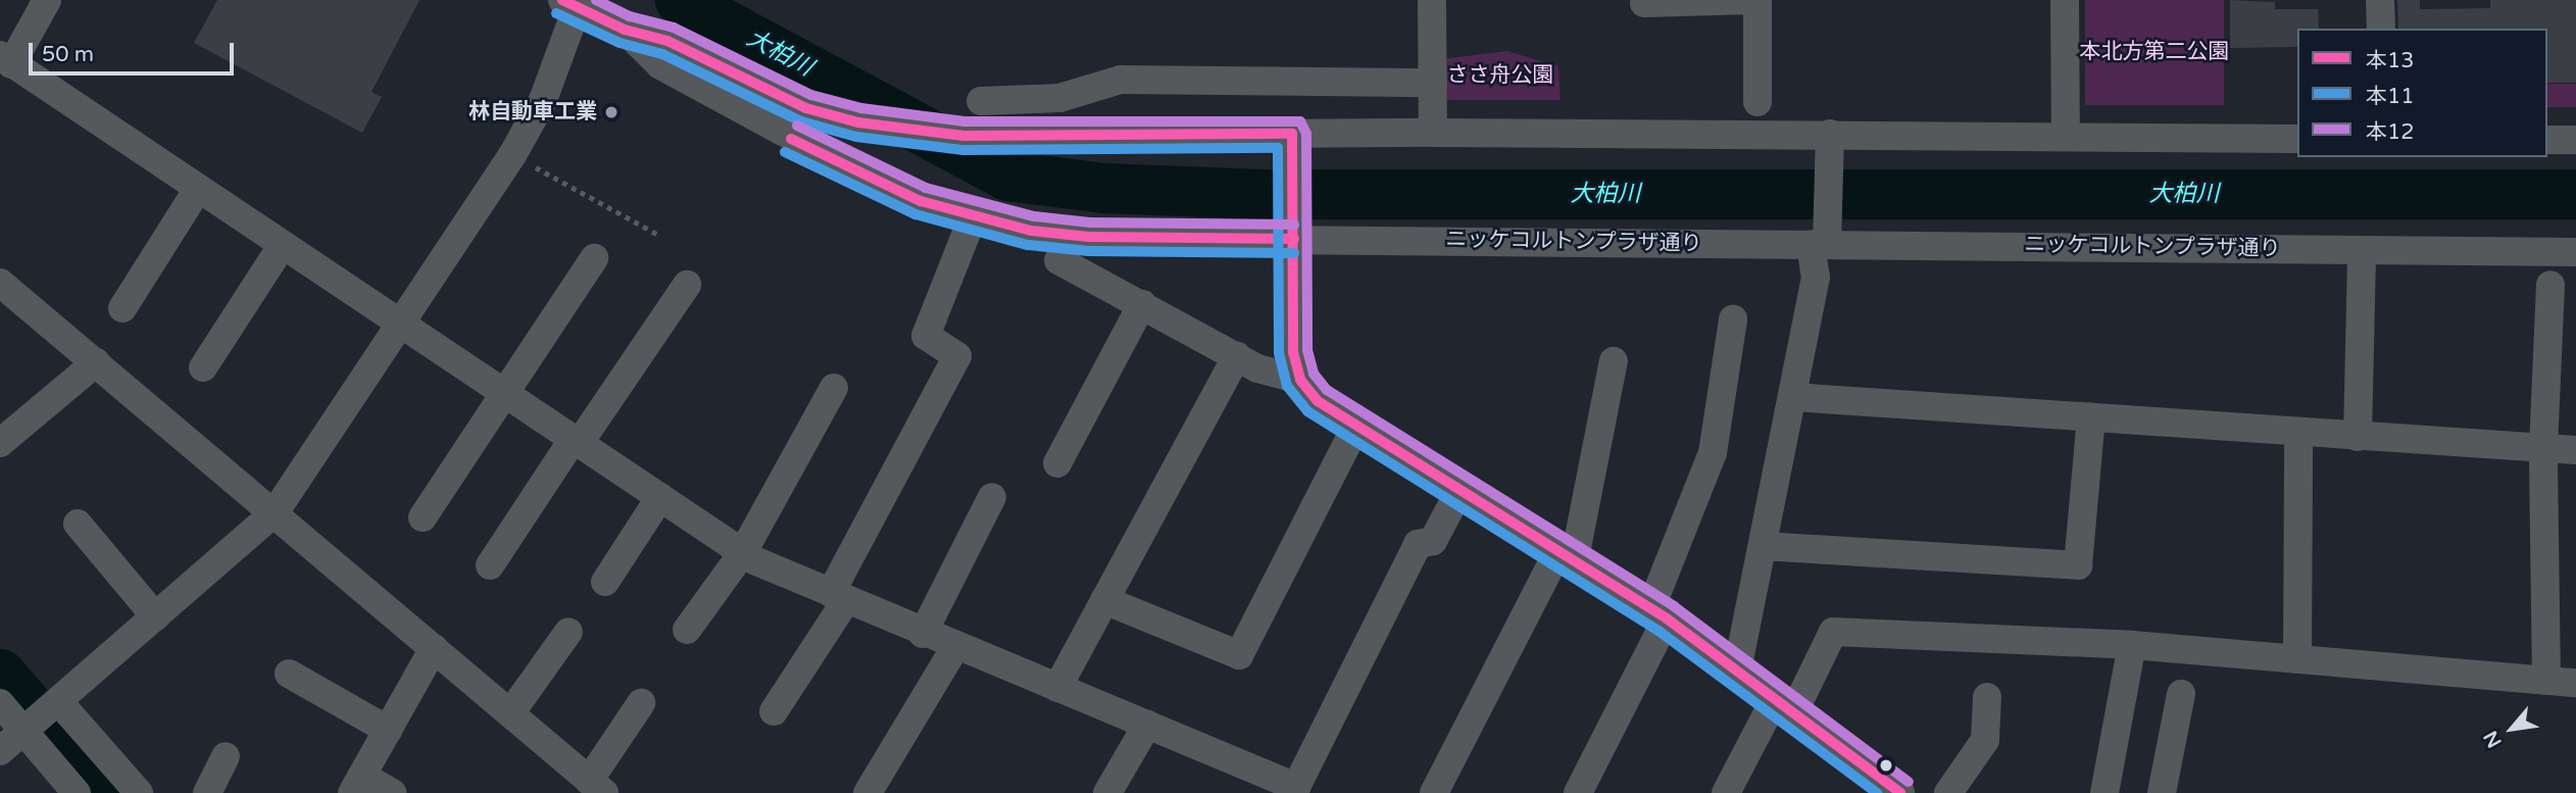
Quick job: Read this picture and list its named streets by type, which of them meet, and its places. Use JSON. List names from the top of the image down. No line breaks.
{"streets":{"street":["ニッケコルトンプラザ通り"]},"water":["大柏川"],"parks":["本北方第二公園","ささ舟公園"],"places":["林自動車工業"],"lines":["transit line 本13","transit line 本12","transit line 本11"],"legend":["本13","本11","本12"],"scale_bar":"50 m","north":"bottom left"}
